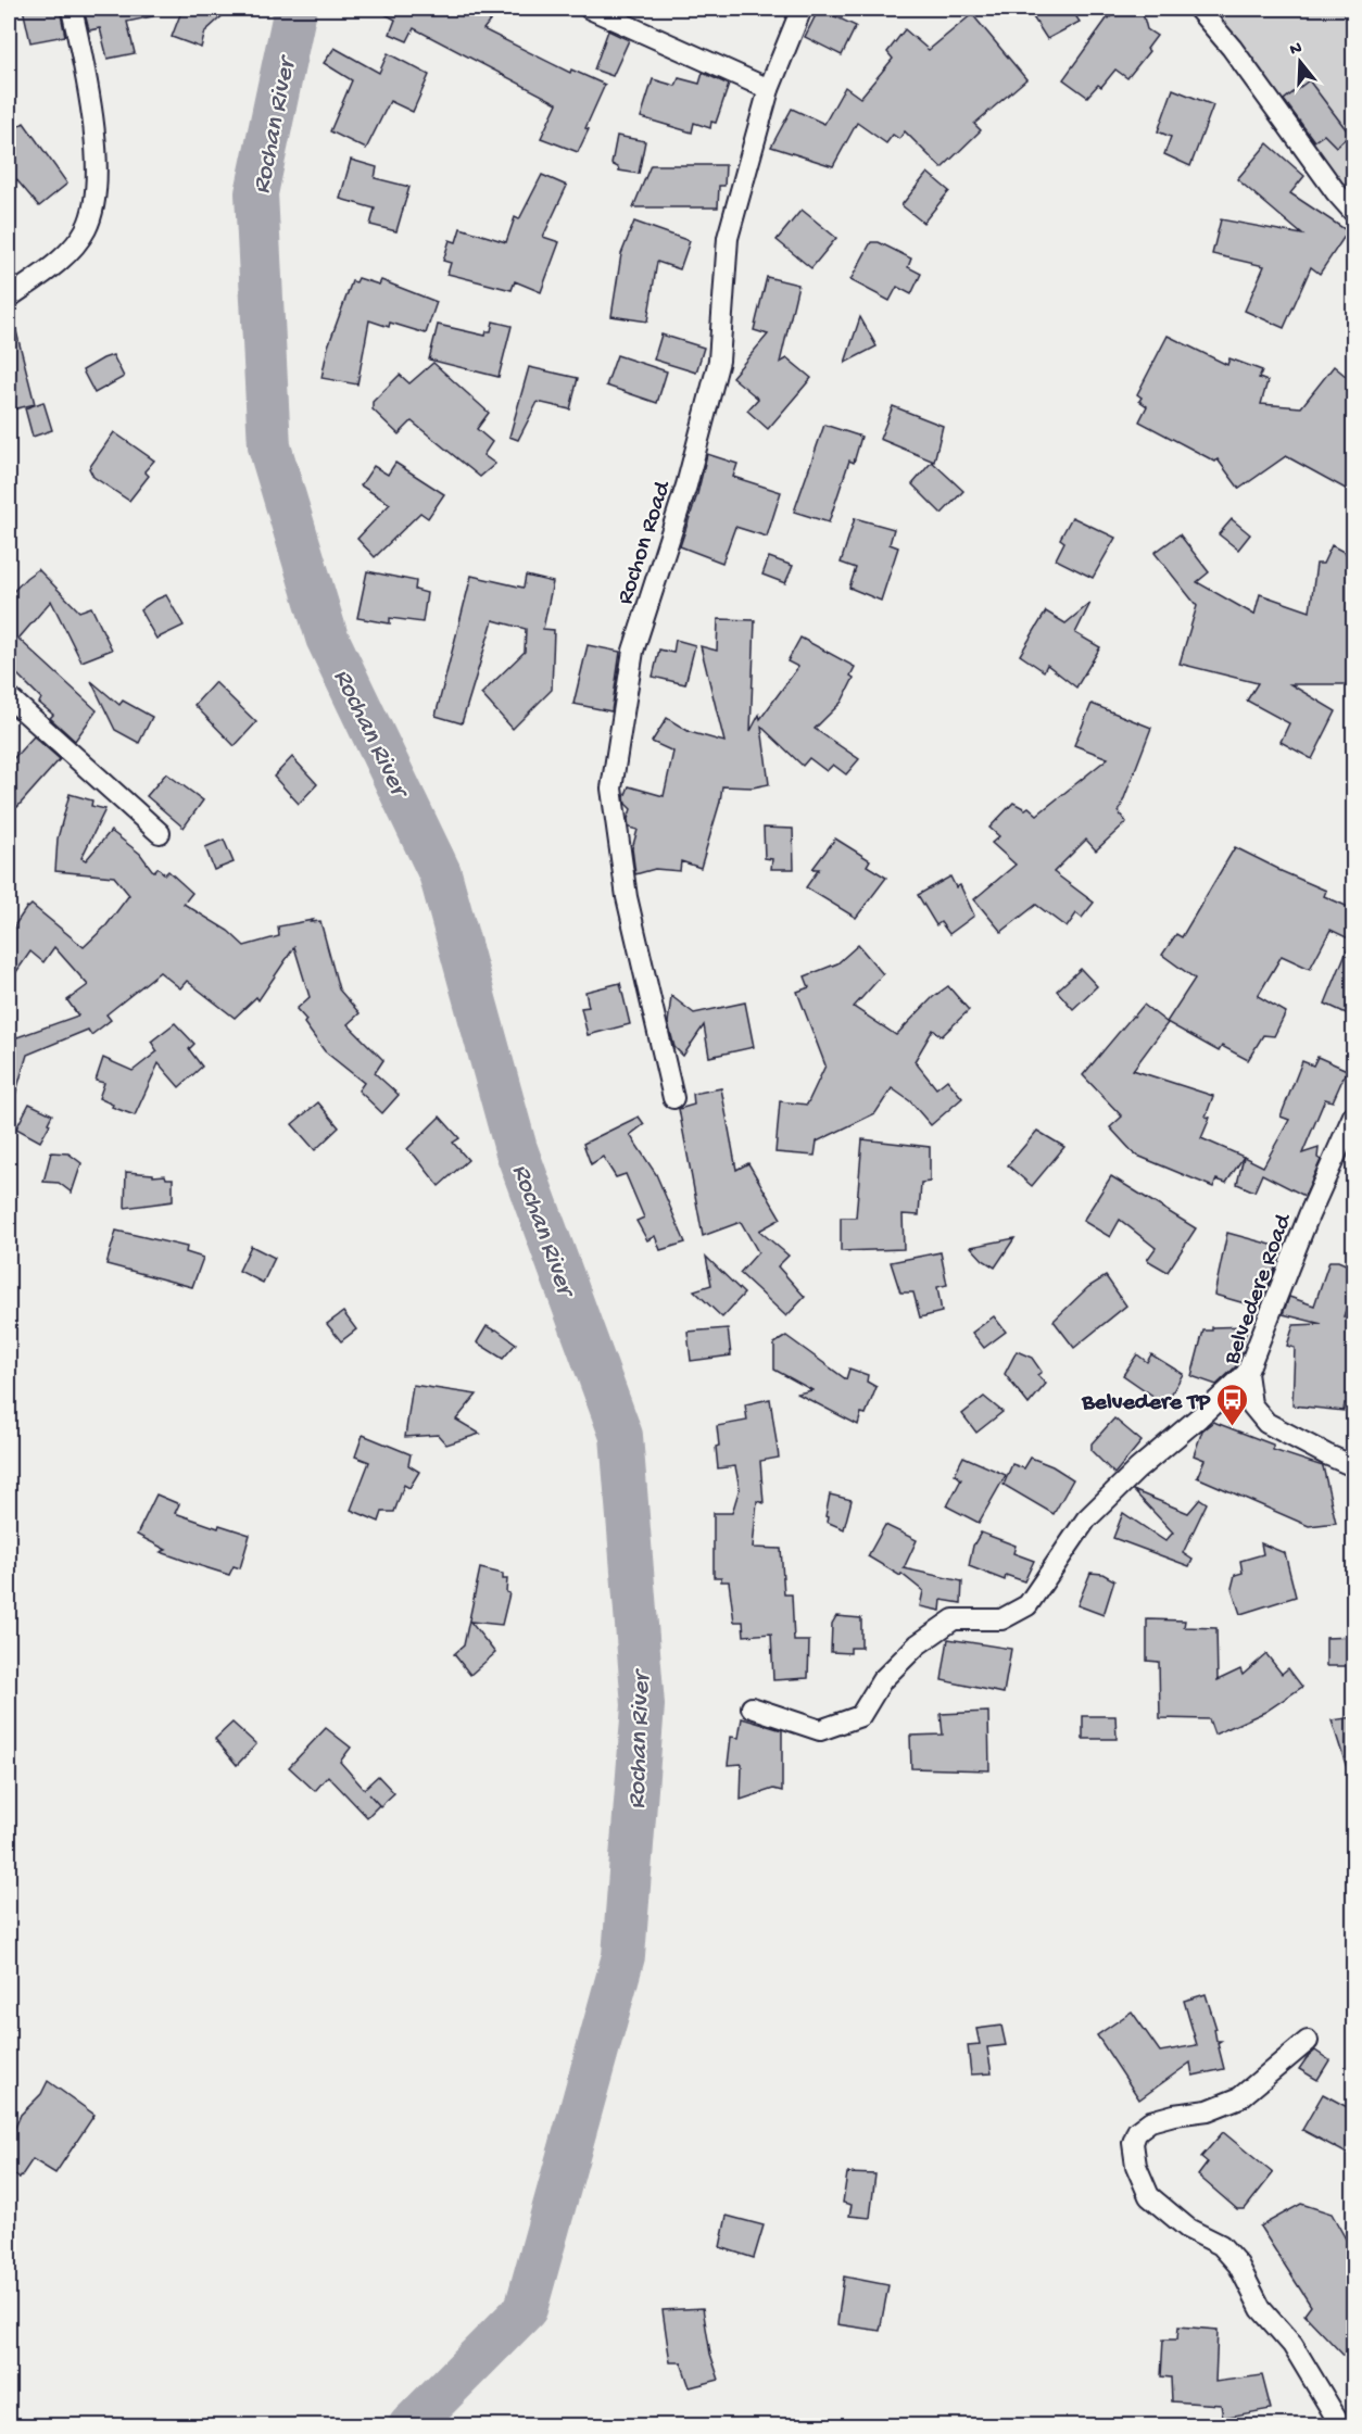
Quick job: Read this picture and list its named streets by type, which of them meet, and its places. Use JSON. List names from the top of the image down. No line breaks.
{"streets":{"street":["Rochon Road","Belvedere Road"]},"water":["Rochan River"],"places":{"bus stop":["Belvedere TP"]},"north":"top"}
